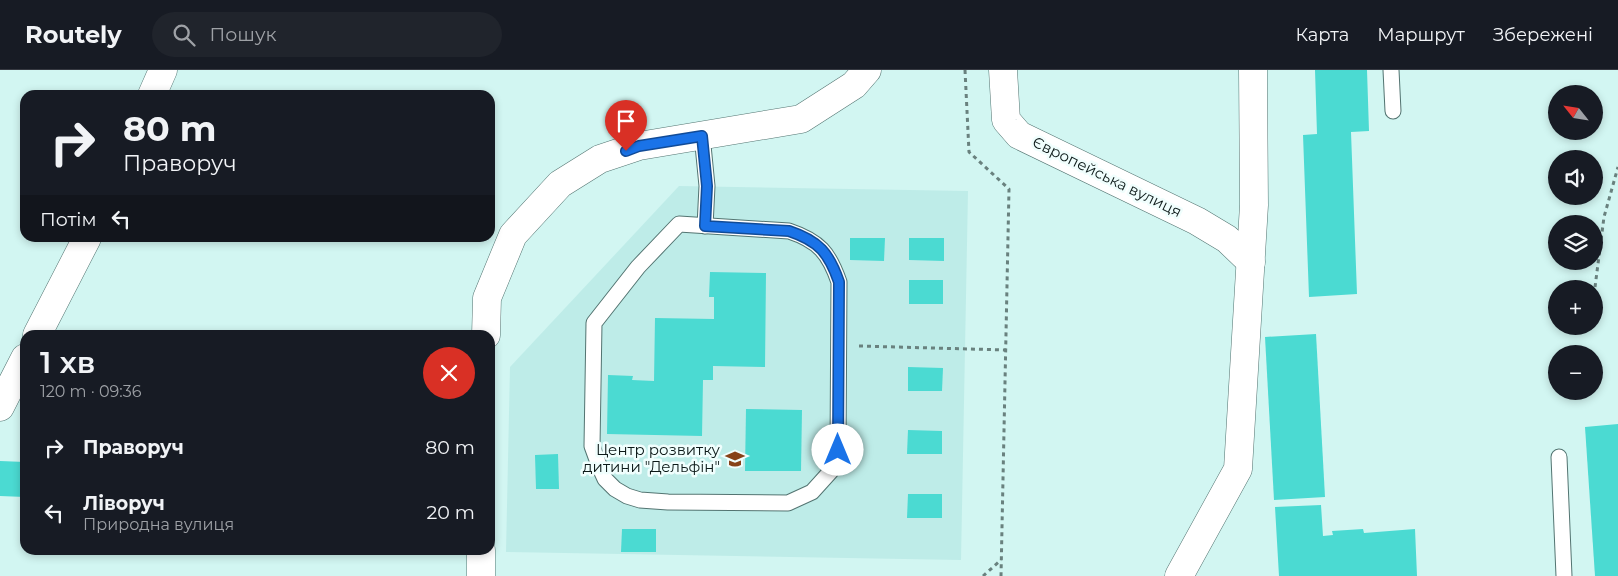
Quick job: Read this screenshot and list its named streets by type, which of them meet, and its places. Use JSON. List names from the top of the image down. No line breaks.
{"streets":{"street":["Європейська вулиця"]},"places":{"school or university":["Центр розвитку дитини \"Дельфін\""]},"north":"top left","page":{"header":"Routely","search":"Пошук","nav":["Карта","Маршрут","Збережені"],"map_buttons":["+","−"],"turn":["80 m","Праворуч"],"then":"Потім","heading":["1 хв","120 m · 09:36"],"list":[{"name":"Праворуч","value":"80 m"},{"name":"Ліворуч","note":"Природна вулиця","value":"20 m"}]}}
